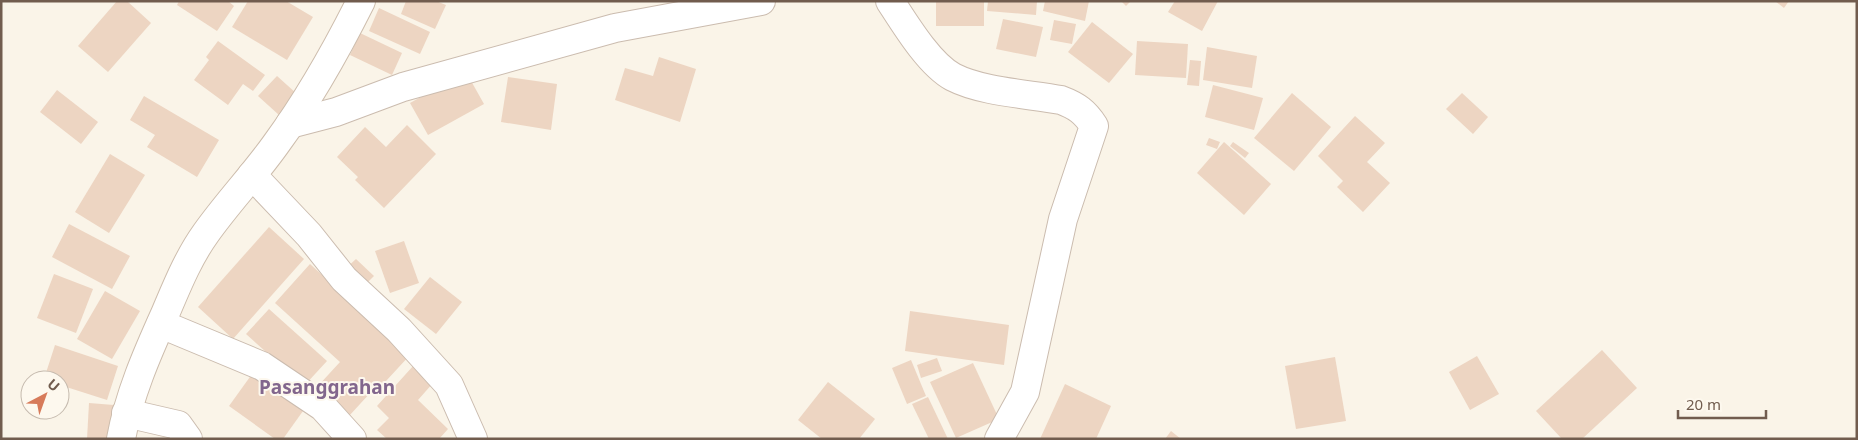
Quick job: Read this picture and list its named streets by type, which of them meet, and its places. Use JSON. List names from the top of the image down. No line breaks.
{"districts":["Pasanggrahan"],"scale_bar":"20 m","north":"top right"}
